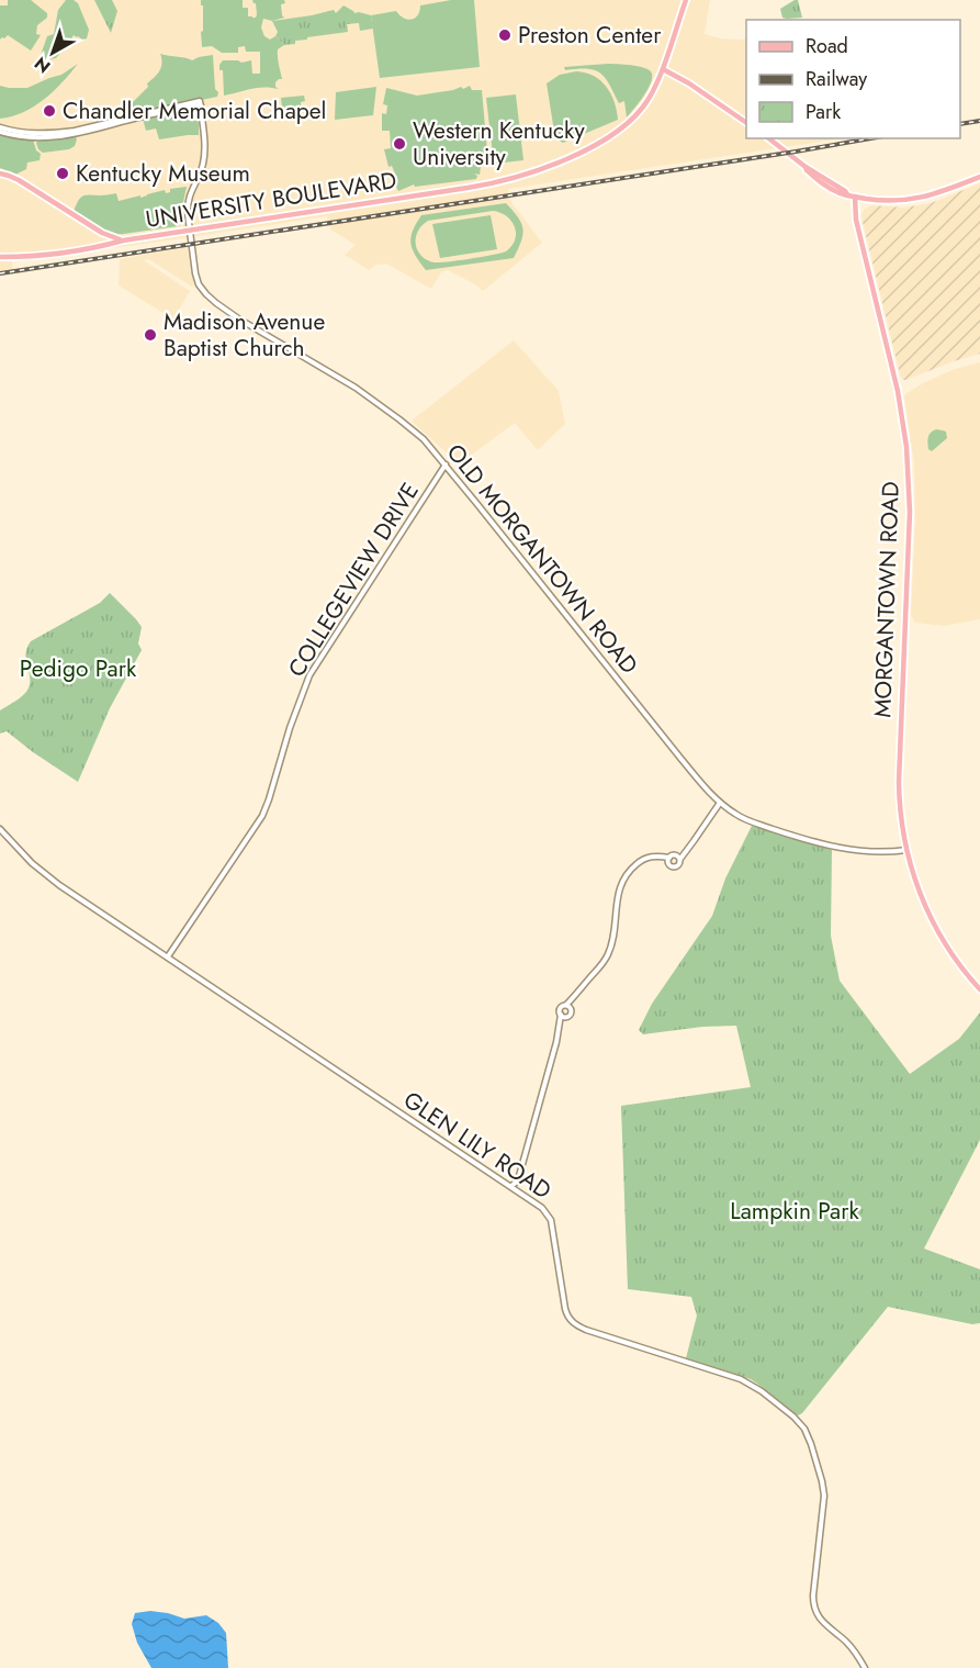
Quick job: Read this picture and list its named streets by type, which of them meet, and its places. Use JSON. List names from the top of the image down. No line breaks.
{"streets":{"main road":["UNIVERSITY BOULEVARD","MORGANTOWN ROAD"],"street":["OLD MORGANTOWN ROAD","COLLEGEVIEW DRIVE","GLEN LILY ROAD"]},"crossings":[["UNIVERSITY BOULEVARD","OLD MORGANTOWN ROAD"],["OLD MORGANTOWN ROAD","COLLEGEVIEW DRIVE"],["OLD MORGANTOWN ROAD","MORGANTOWN ROAD"],["COLLEGEVIEW DRIVE","GLEN LILY ROAD"]],"parks":["Pedigo Park","Lampkin Park"],"places":["Preston Center","Chandler Memorial Chapel","Western Kentucky University","Kentucky Museum","Madison Avenue Baptist Church"],"legend":["Road","Railway","Park"],"north":"bottom left"}
